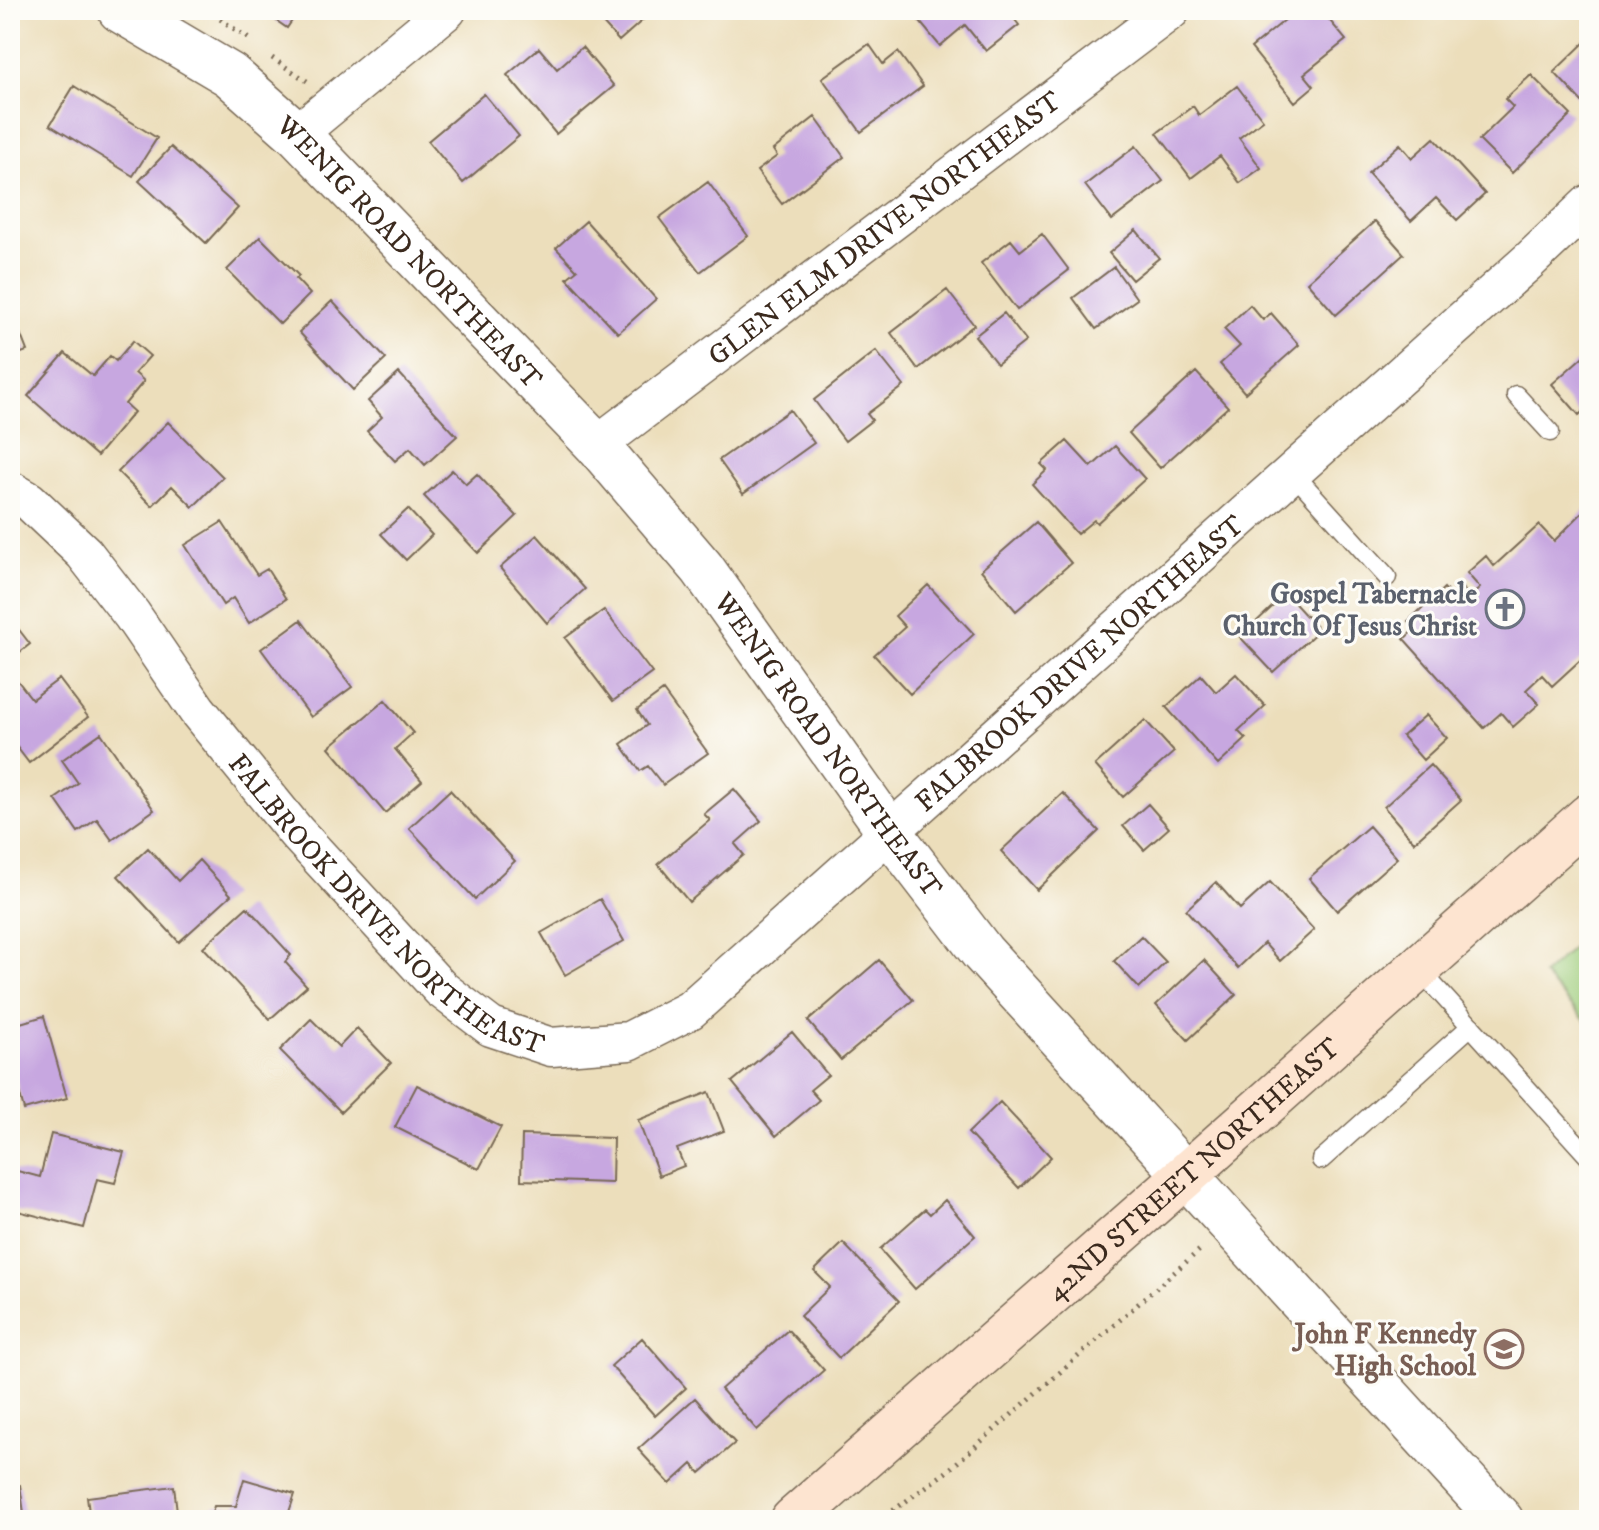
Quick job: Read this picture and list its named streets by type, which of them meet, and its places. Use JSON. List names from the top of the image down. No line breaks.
{"streets":{"main road":["42ND STREET NORTHEAST"],"street":["GLEN ELM DRIVE NORTHEAST","WENIG ROAD NORTHEAST","FALBROOK DRIVE NORTHEAST"]},"crossings":[["GLEN ELM DRIVE NORTHEAST","WENIG ROAD NORTHEAST"],["WENIG ROAD NORTHEAST","FALBROOK DRIVE NORTHEAST"],["WENIG ROAD NORTHEAST","42ND STREET NORTHEAST"]],"places":{"church":["Gospel Tabernacle Church Of Jesus Christ"],"school or university":["John F Kennedy High School"]}}
